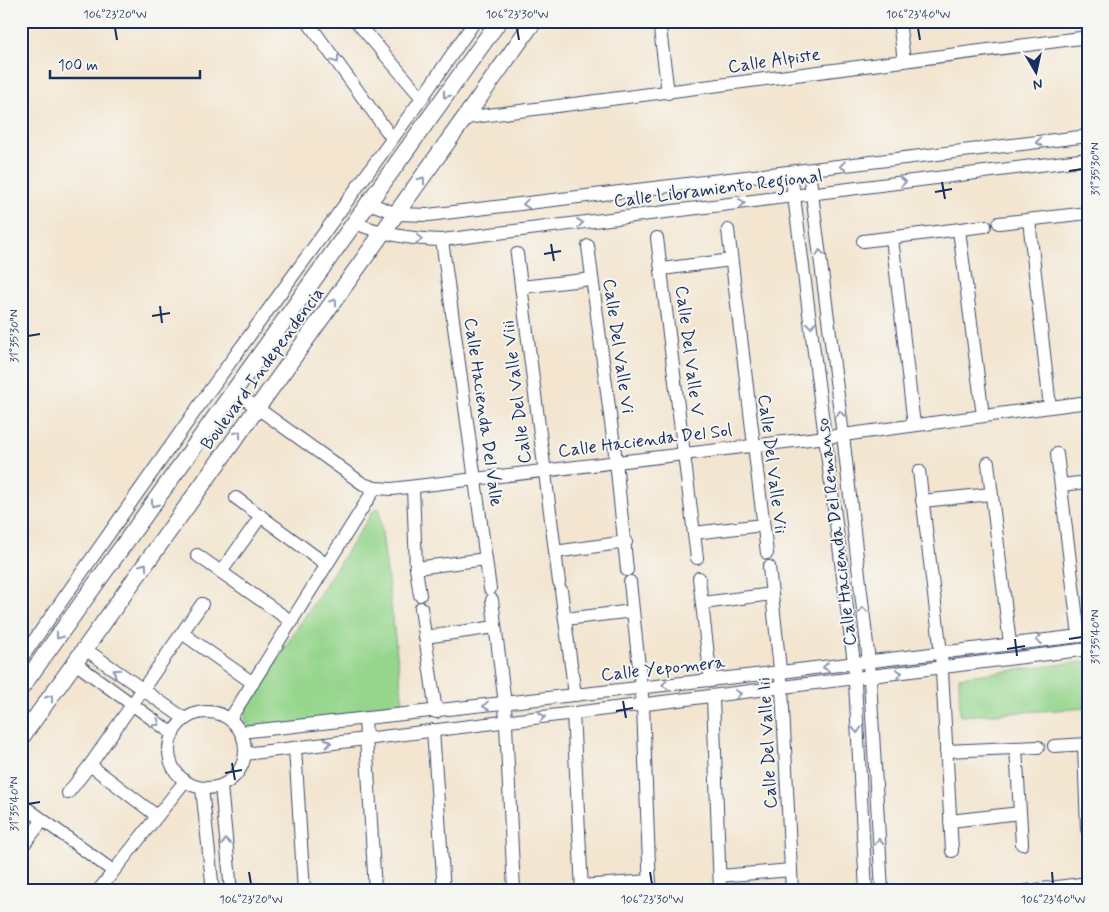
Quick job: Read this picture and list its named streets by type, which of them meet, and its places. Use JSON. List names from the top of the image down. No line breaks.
{"streets":{"main road":["Boulevard Independencia"],"street":["Calle Alpiste","Calle Libramiento Regional","Calle Del Valle Vi","Calle Del Valle V","Calle Del Valle Viii","Calle Hacienda Del Valle","Calle Hacienda Del Sol","Calle Del Valle Vii","Calle Hacienda Del Remanso","Calle Yepomera","Calle Del Valle Iii"]},"crossings":[["Calle Alpiste","Boulevard Independencia"],["Calle Libramiento Regional","Boulevard Independencia"],["Calle Libramiento Regional","Calle Hacienda Del Valle"],["Calle Libramiento Regional","Calle Hacienda Del Remanso"],["Calle Del Valle Vi","Calle Hacienda Del Sol"],["Calle Del Valle Vi","Calle Yepomera"],["Calle Del Valle V","Calle Hacienda Del Sol"],["Boulevard Independencia","Calle Hacienda Del Sol"],["Calle Del Valle Viii","Calle Hacienda Del Sol"],["Calle Del Valle Viii","Calle Yepomera"],["Calle Hacienda Del Valle","Calle Hacienda Del Sol"],["Calle Hacienda Del Valle","Calle Yepomera"],["Calle Hacienda Del Sol","Calle Del Valle Vii"],["Calle Hacienda Del Sol","Calle Hacienda Del Remanso"],["Calle Hacienda Del Remanso","Calle Yepomera"],["Calle Yepomera","Calle Del Valle Iii"]],"scale_bar":"100 m","north":"bottom","coordinates":["106°23'20\"W","106°23'30\"W","106°23'40\"W","31°35'30\"N","31°35'40\"N"]}
